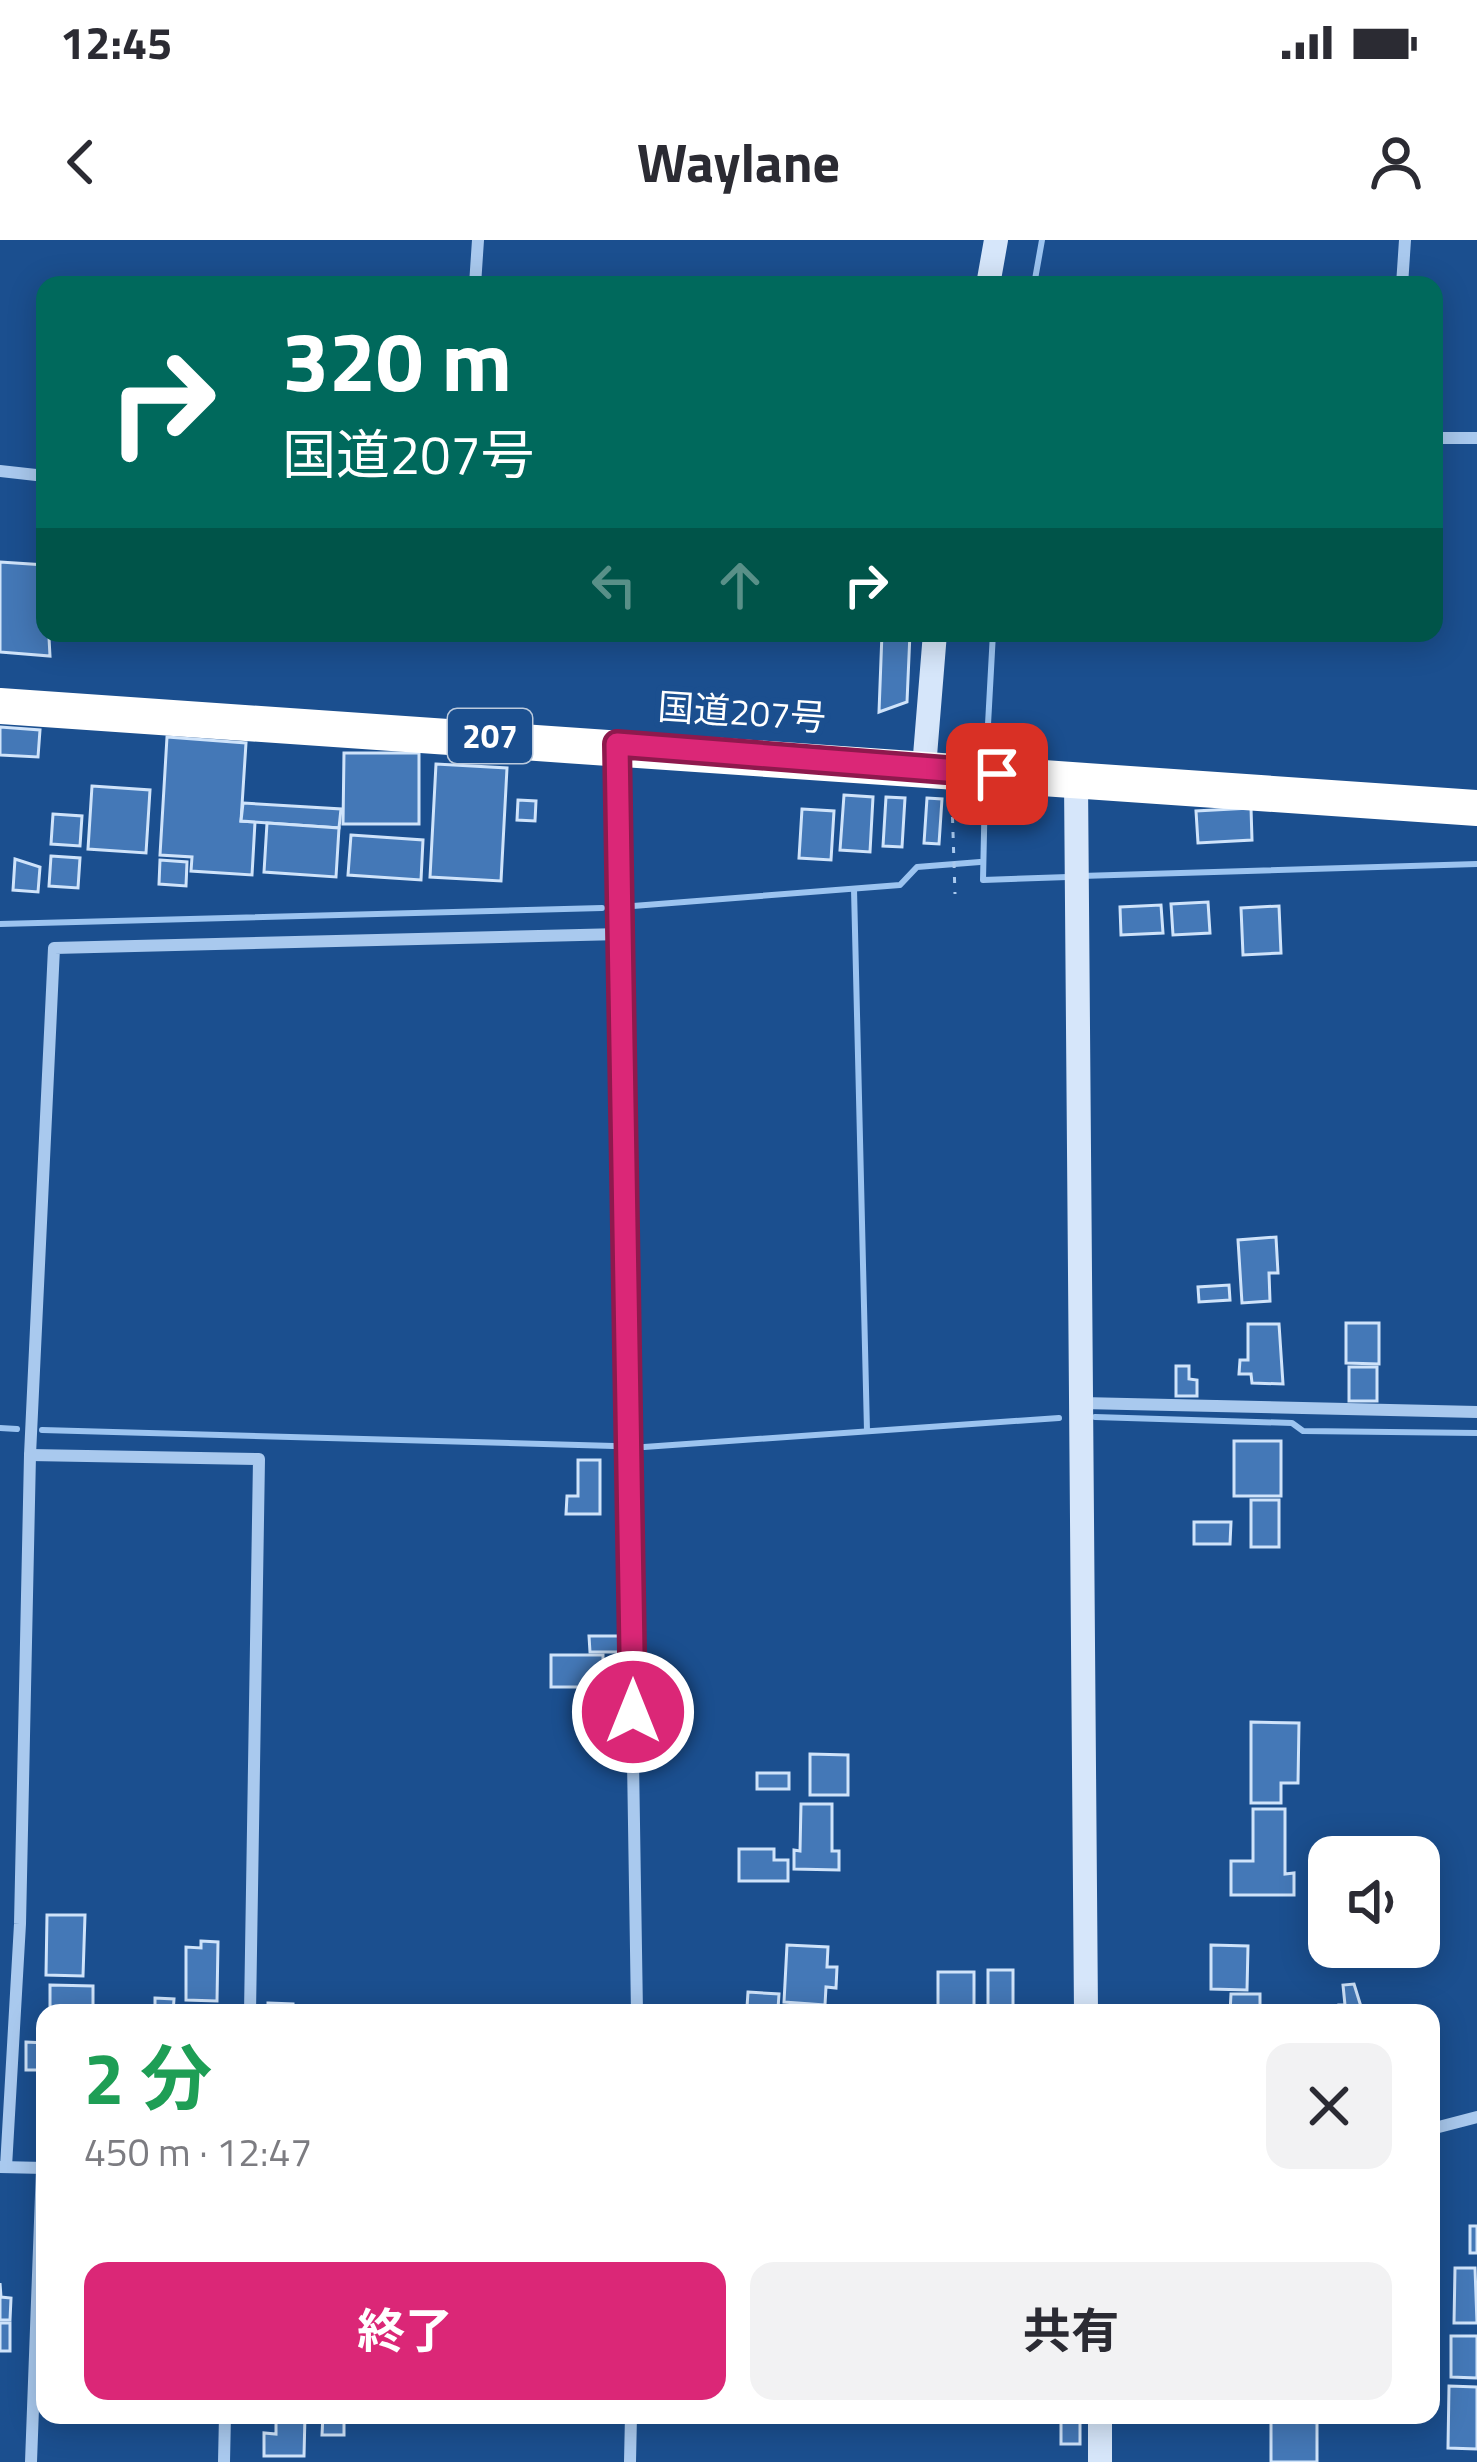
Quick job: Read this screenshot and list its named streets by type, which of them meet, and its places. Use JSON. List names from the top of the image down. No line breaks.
{"streets":{"highway":["国道207号","207"]},"page":{"status":"12:45","header":"Waylane","turn":["320 m","国道207号"],"heading":["2 分","450 m · 12:47"],"buttons":["終了","共有"]}}
